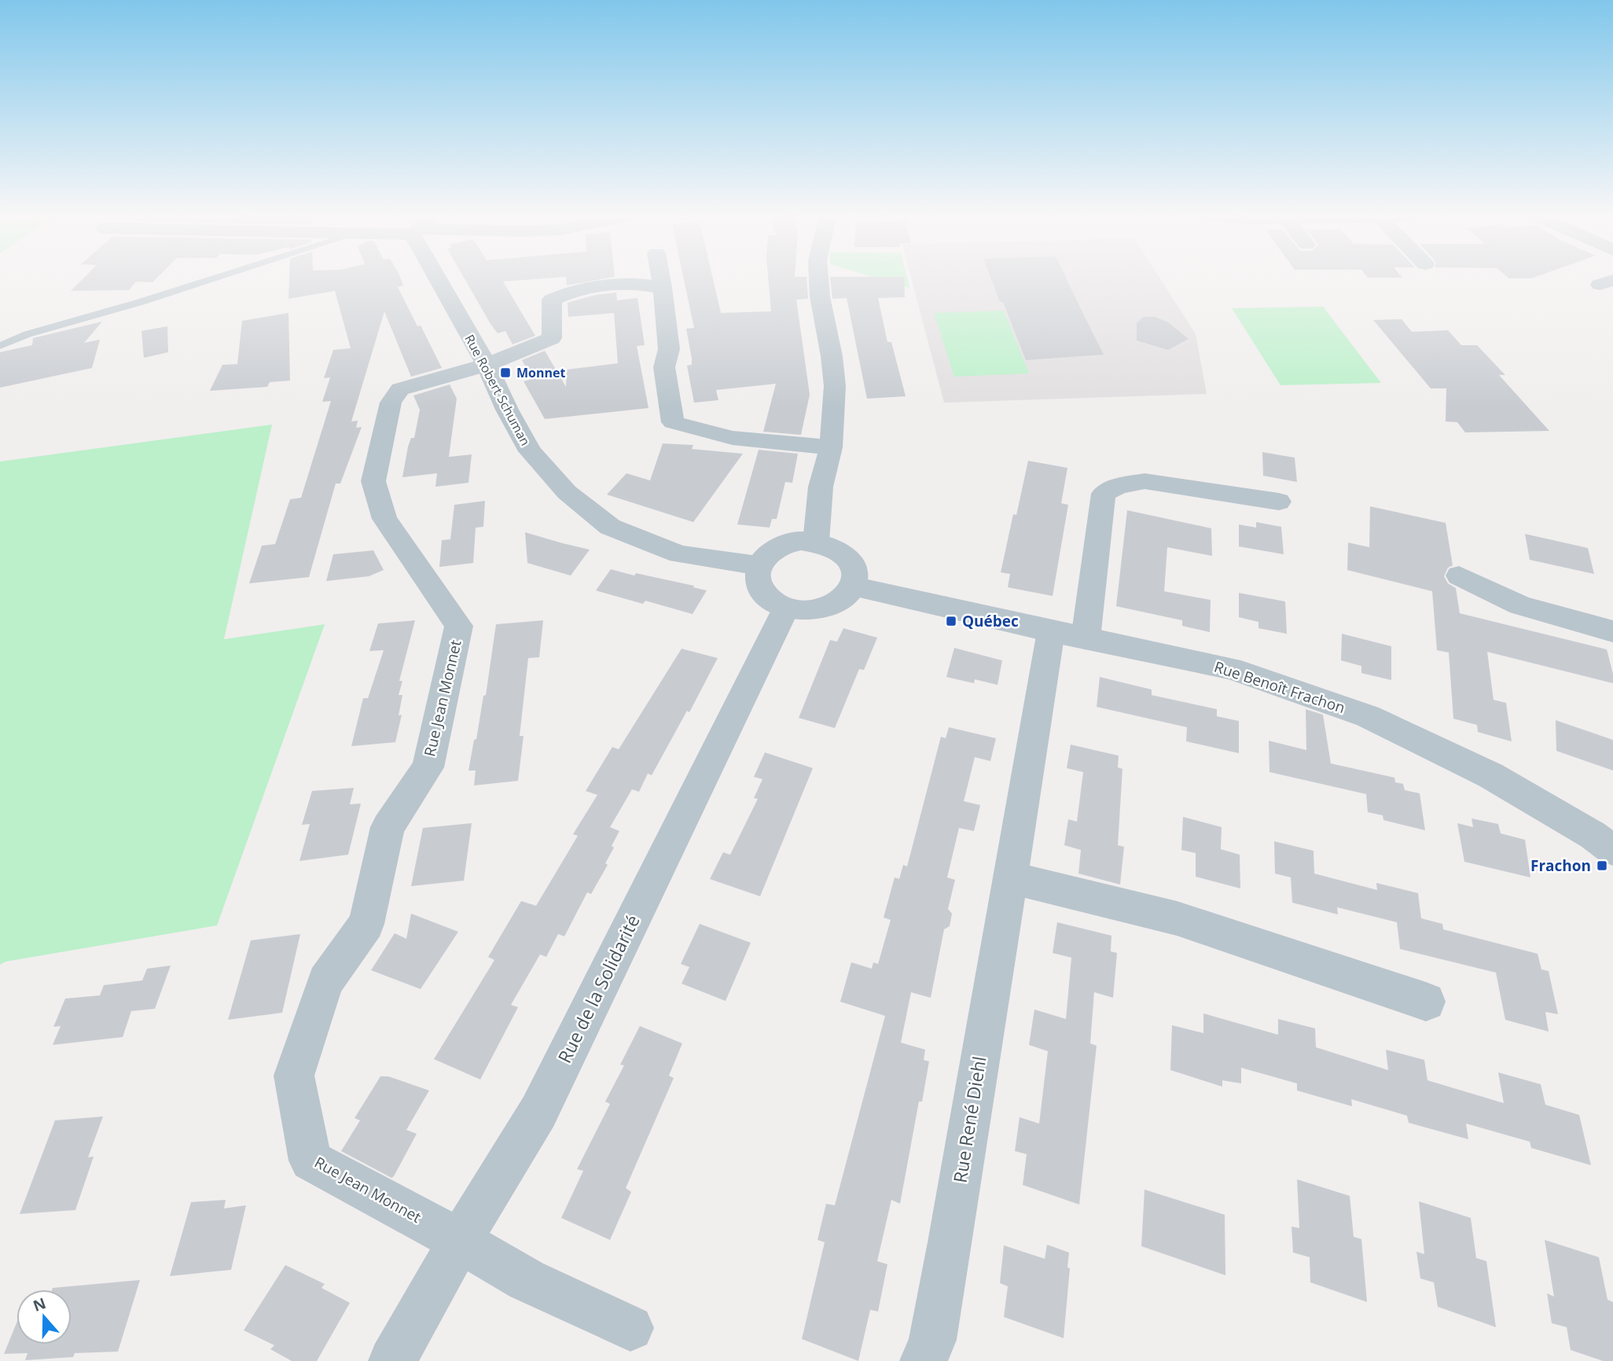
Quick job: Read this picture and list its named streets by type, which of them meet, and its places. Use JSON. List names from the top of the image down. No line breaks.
{"streets":{"street":["Rue Robert Schuman","Rue Benoît Frachon","Rue Jean Monnet","Rue de la Solidarité","Rue René Diehl"]},"crossings":[["Rue Robert Schuman","Rue Benoît Frachon"],["Rue Robert Schuman","Rue Jean Monnet"],["Rue Robert Schuman","Rue de la Solidarité"],["Rue Benoît Frachon","Rue de la Solidarité"],["Rue Benoît Frachon","Rue René Diehl"],["Rue Jean Monnet","Rue de la Solidarité"]],"places":{"transit":["Monnet","Québec","Frachon"]},"north":"top"}
